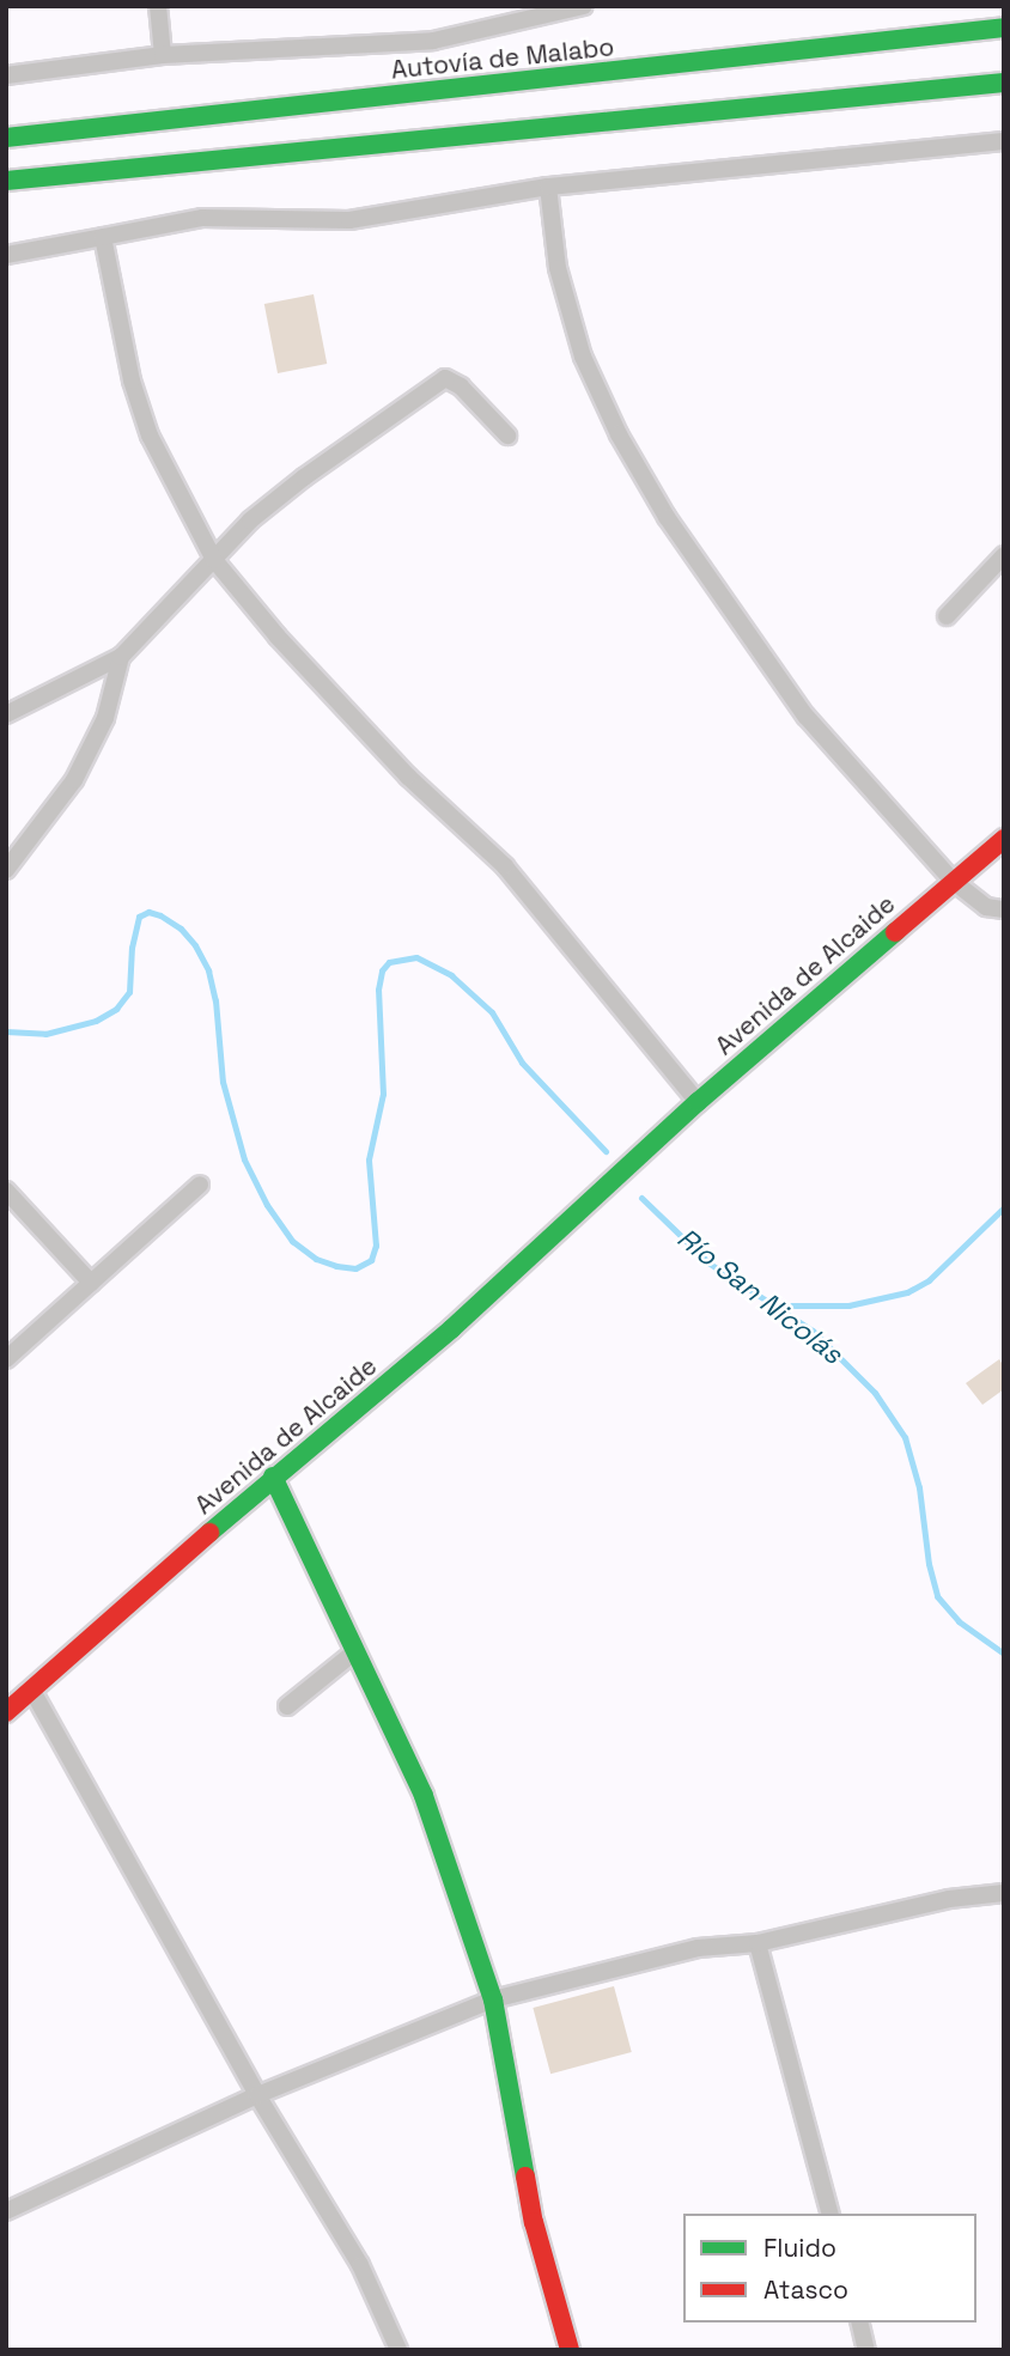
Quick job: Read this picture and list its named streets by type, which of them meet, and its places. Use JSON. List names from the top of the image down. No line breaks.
{"streets":{"main road":["Autovía de Malabo","Avenida de Alcaide"]},"water":["Río San Nicolás"],"legend":["Fluido","Atasco"]}
